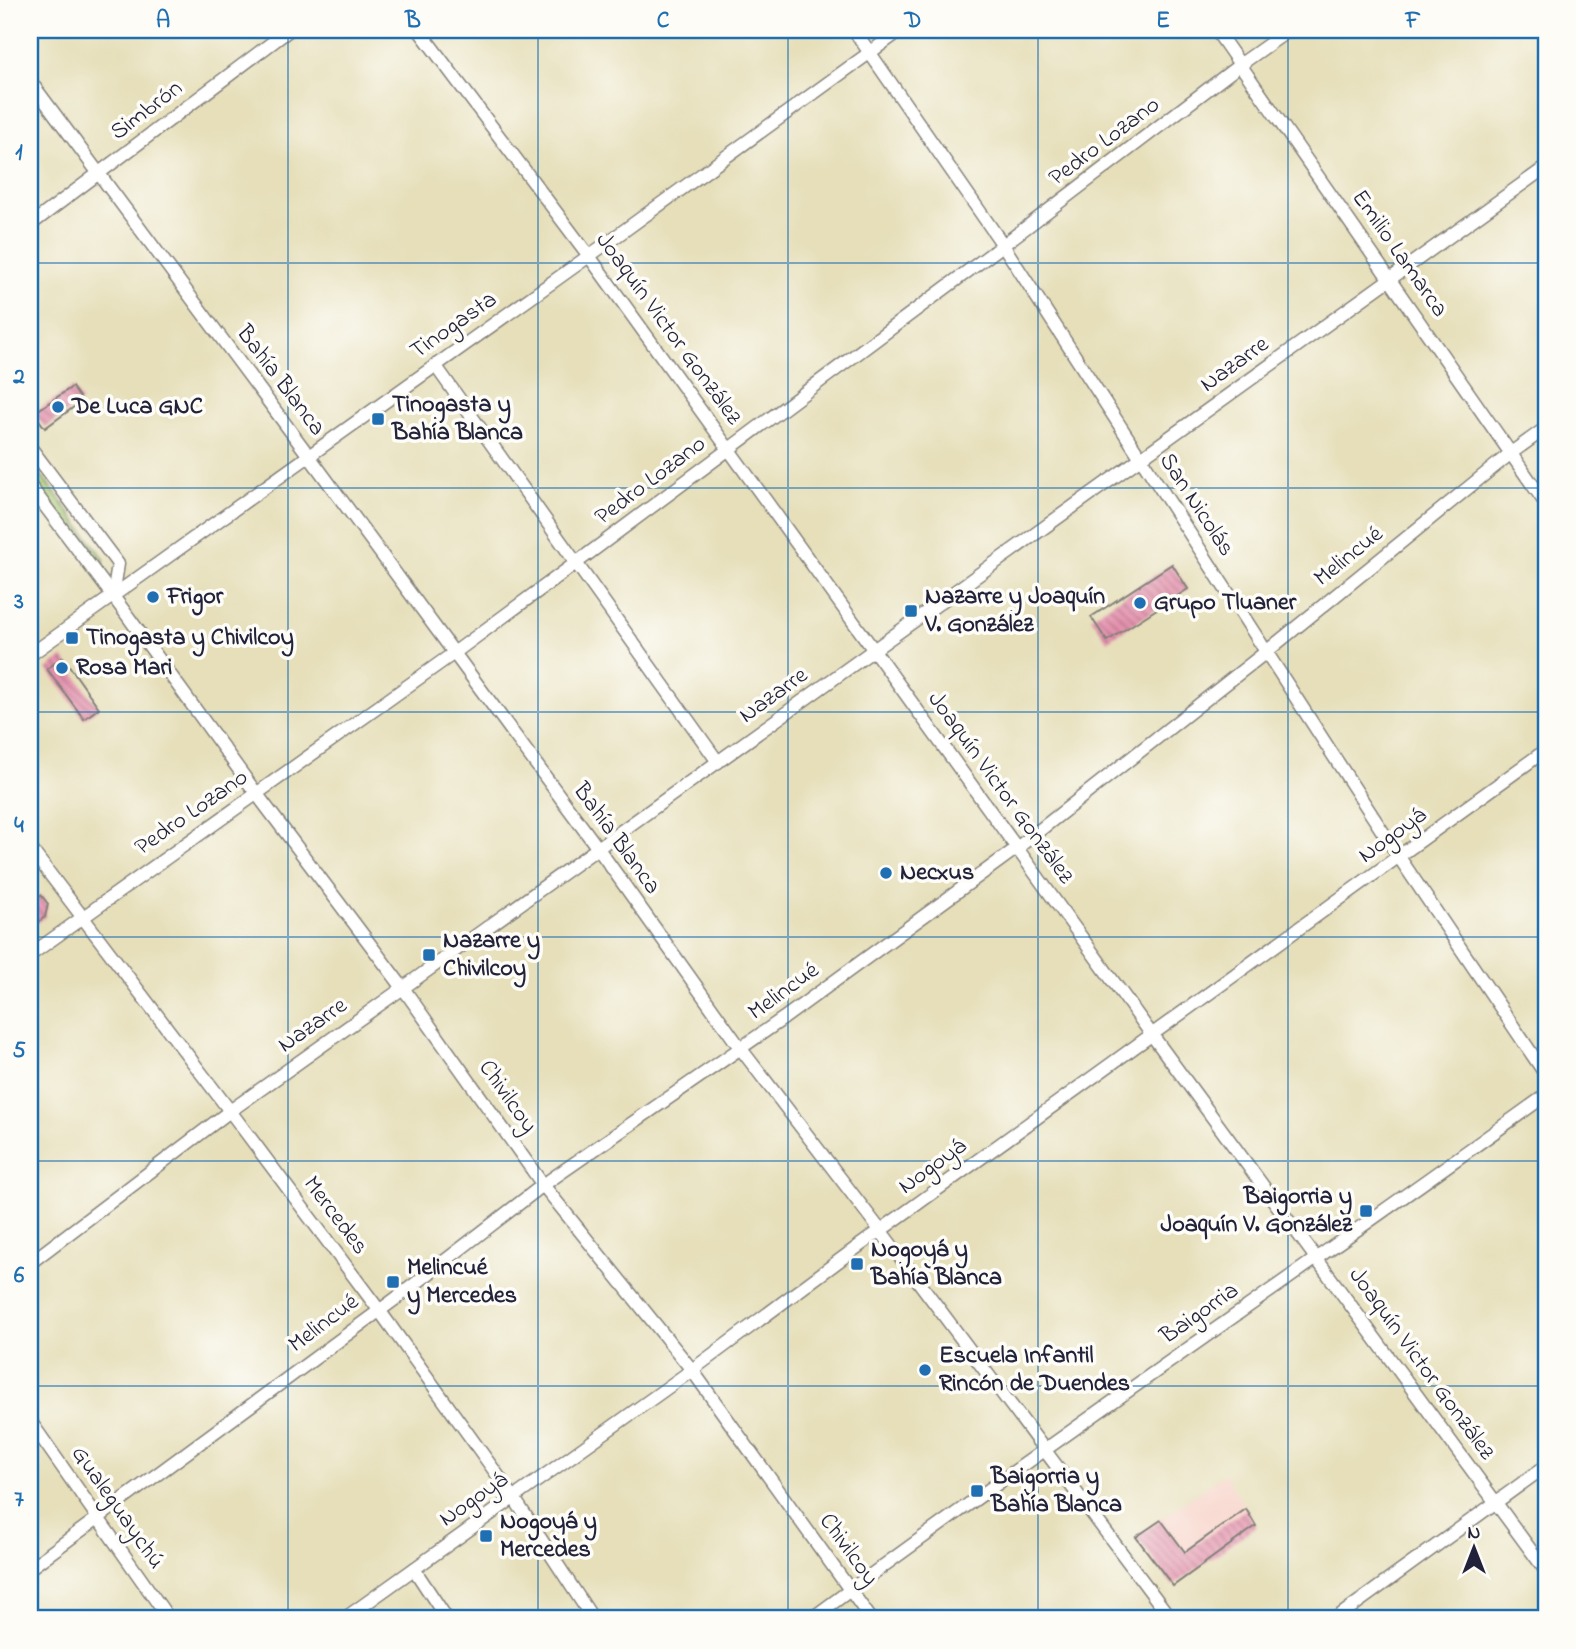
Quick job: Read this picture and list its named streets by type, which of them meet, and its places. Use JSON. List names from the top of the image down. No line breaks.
{"streets":{"street":["Simbrón","Pedro Lozano","Emilio Lamarca","Tinogasta","Joaquín Victor González","Nazarre","Bahía Blanca","San Nicolás","Melincué","Nogoyá","Chivilcoy","Mercedes","Baigorria","Gualeguaychú"]},"crossings":[["Simbrón","Bahía Blanca"],["Pedro Lozano","Emilio Lamarca"],["Pedro Lozano","Joaquín Victor González"],["Pedro Lozano","Bahía Blanca"],["Pedro Lozano","San Nicolás"],["Pedro Lozano","Chivilcoy"],["Pedro Lozano","Mercedes"],["Emilio Lamarca","Nazarre"],["Emilio Lamarca","Melincué"],["Tinogasta","Joaquín Victor González"],["Tinogasta","Bahía Blanca"],["Tinogasta","San Nicolás"],["Tinogasta","Chivilcoy"],["Joaquín Victor González","Nazarre"],["Joaquín Victor González","Melincué"],["Joaquín Victor González","Nogoyá"],["Joaquín Victor González","Baigorria"],["Nazarre","Bahía Blanca"],["Nazarre","San Nicolás"],["Nazarre","Chivilcoy"],["Nazarre","Mercedes"],["Bahía Blanca","Melincué"],["Bahía Blanca","Nogoyá"],["Bahía Blanca","Baigorria"],["San Nicolás","Melincué"],["San Nicolás","Nogoyá"],["Melincué","Chivilcoy"],["Melincué","Mercedes"],["Melincué","Gualeguaychú"],["Nogoyá","Chivilcoy"],["Nogoyá","Mercedes"],["Chivilcoy","Baigorria"]],"places":{"other":["De Luca GNC","Frigor","Grupo Tluaner","Rosa Mari","Necxus","Escuela Infantil Rincón de Duendes"],"transit":["Tinogasta y Bahía Blanca","Nazarre y Joaquín V. González","Tinogasta y Chivilcoy","Nazarre y Chivilcoy","Baigorria y Joaquín V. González","Nogoyá y Bahía Blanca","Melincué y Mercedes","Baigorria y Bahía Blanca","Nogoyá y Mercedes"]},"north":"top","grid":{"columns":["A","B","C","D","E","F"],"rows":["1","2","3","4","5","6","7"]}}
